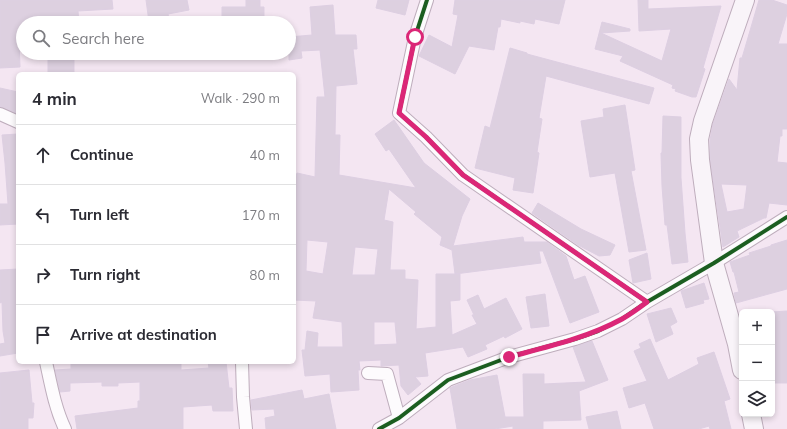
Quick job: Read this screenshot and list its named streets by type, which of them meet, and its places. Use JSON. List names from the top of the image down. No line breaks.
{"page":{"search":"Search here","heading":["4 min","Walk · 290 m"],"list":[["Continue","40 m"],["Turn left","170 m"],["Turn right","80 m"],"Arrive at destination"],"map_buttons":["+","−"]}}
